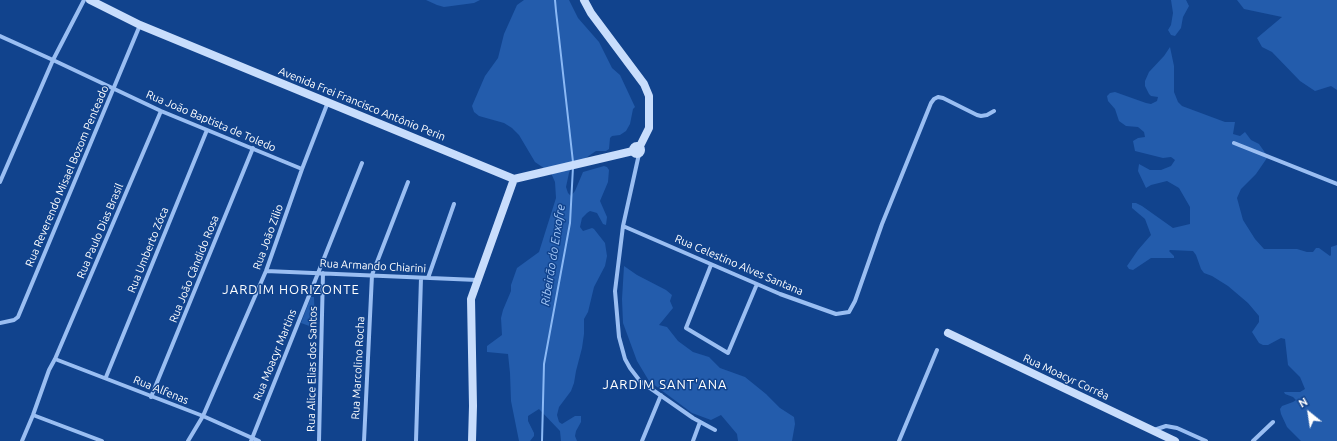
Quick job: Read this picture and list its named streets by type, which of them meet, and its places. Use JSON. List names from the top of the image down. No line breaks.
{"streets":{"street":["Avenida Frei Francisco Antônio Perin","Rua João Baptista de Toledo","Rua Reverendo Misael Bozom Penteado","Rua Paulo Dias Brasil","Rua João Zilio","Rua Umberto Zóca","Rua Celestino Alves Santana","Rua Armando Chiarini","Rua João Cândido Rosa","Rua Moacyr Martins","Rua Marcolino Rocha","Rua Alice Elias dos Santos","Rua Moacyr Corrêa","Rua Alfenas"]},"crossings":[["Avenida Frei Francisco Antônio Perin","Rua Reverendo Misael Bozom Penteado"],["Avenida Frei Francisco Antônio Perin","Rua João Zilio"],["Rua João Baptista de Toledo","Rua Reverendo Misael Bozom Penteado"],["Rua João Baptista de Toledo","Rua Paulo Dias Brasil"],["Rua João Baptista de Toledo","Rua João Zilio"],["Rua João Baptista de Toledo","Rua Umberto Zóca"],["Rua João Baptista de Toledo","Rua João Cândido Rosa"],["Rua Paulo Dias Brasil","Rua Alfenas"],["Rua João Zilio","Rua Armando Chiarini"],["Rua João Zilio","Rua Alfenas"],["Rua Umberto Zóca","Rua Alfenas"],["Rua Armando Chiarini","Rua Moacyr Martins"],["Rua Armando Chiarini","Rua Marcolino Rocha"],["Rua Armando Chiarini","Rua Alice Elias dos Santos"],["Rua João Cândido Rosa","Rua Alfenas"],["Rua Moacyr Martins","Rua Alfenas"]],"districts":["JARDIM HORIZONTE","JARDIM SANT'ANA"],"water":["Ribeirão do Enxofre"],"north":"top left"}
